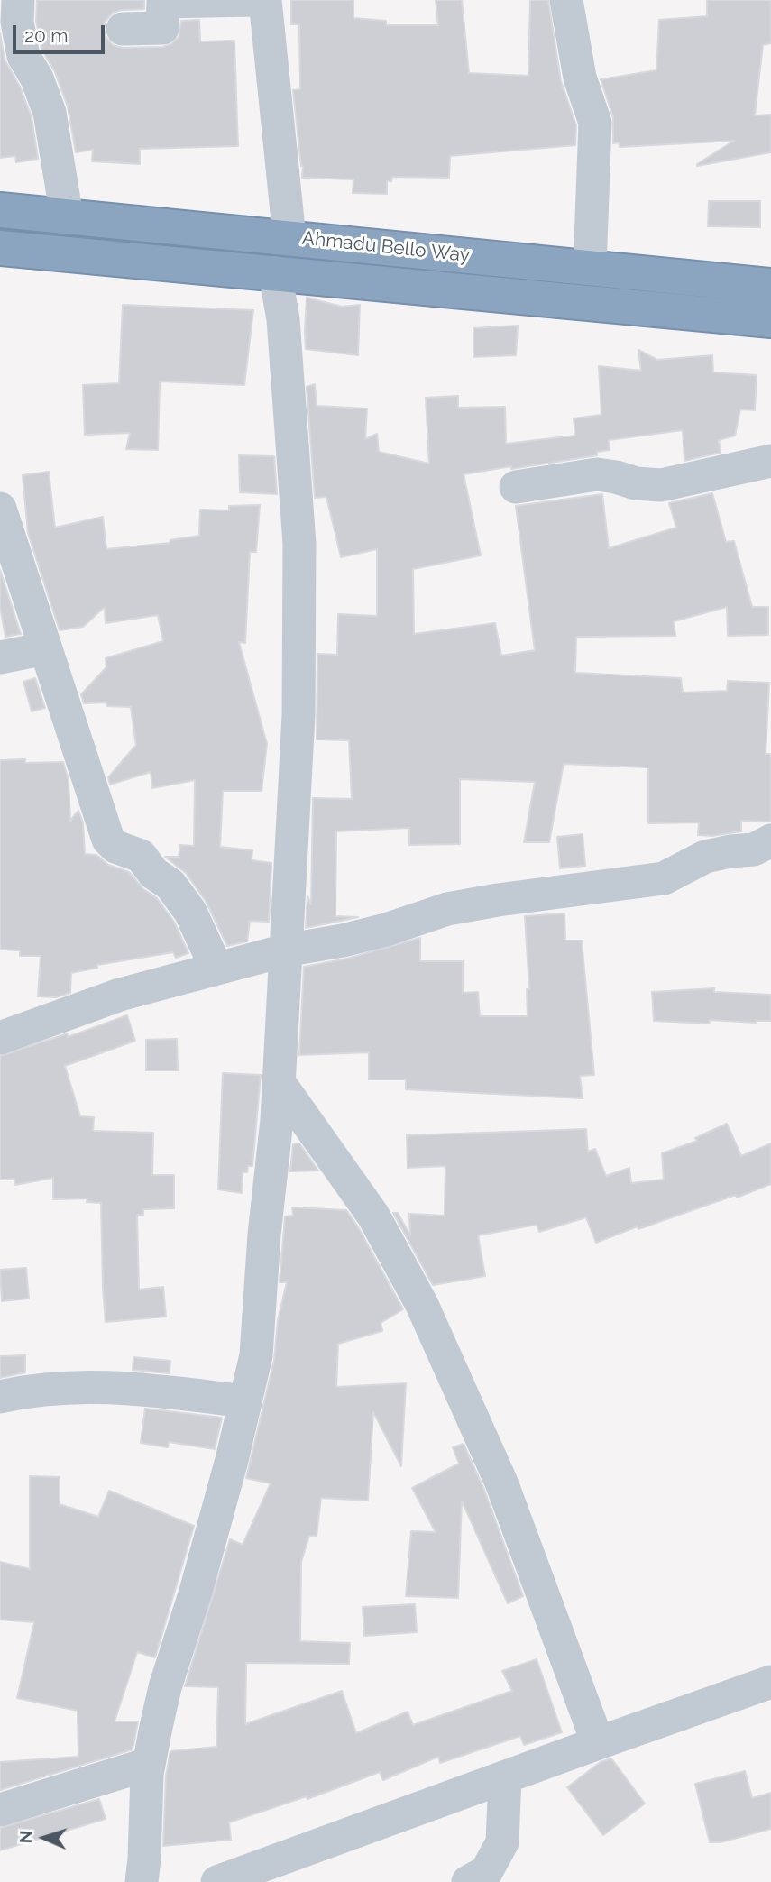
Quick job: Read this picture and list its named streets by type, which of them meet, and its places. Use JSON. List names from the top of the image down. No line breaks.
{"streets":{"highway":["Ahmadu Bello Way"]},"scale_bar":"20 m","north":"left"}
